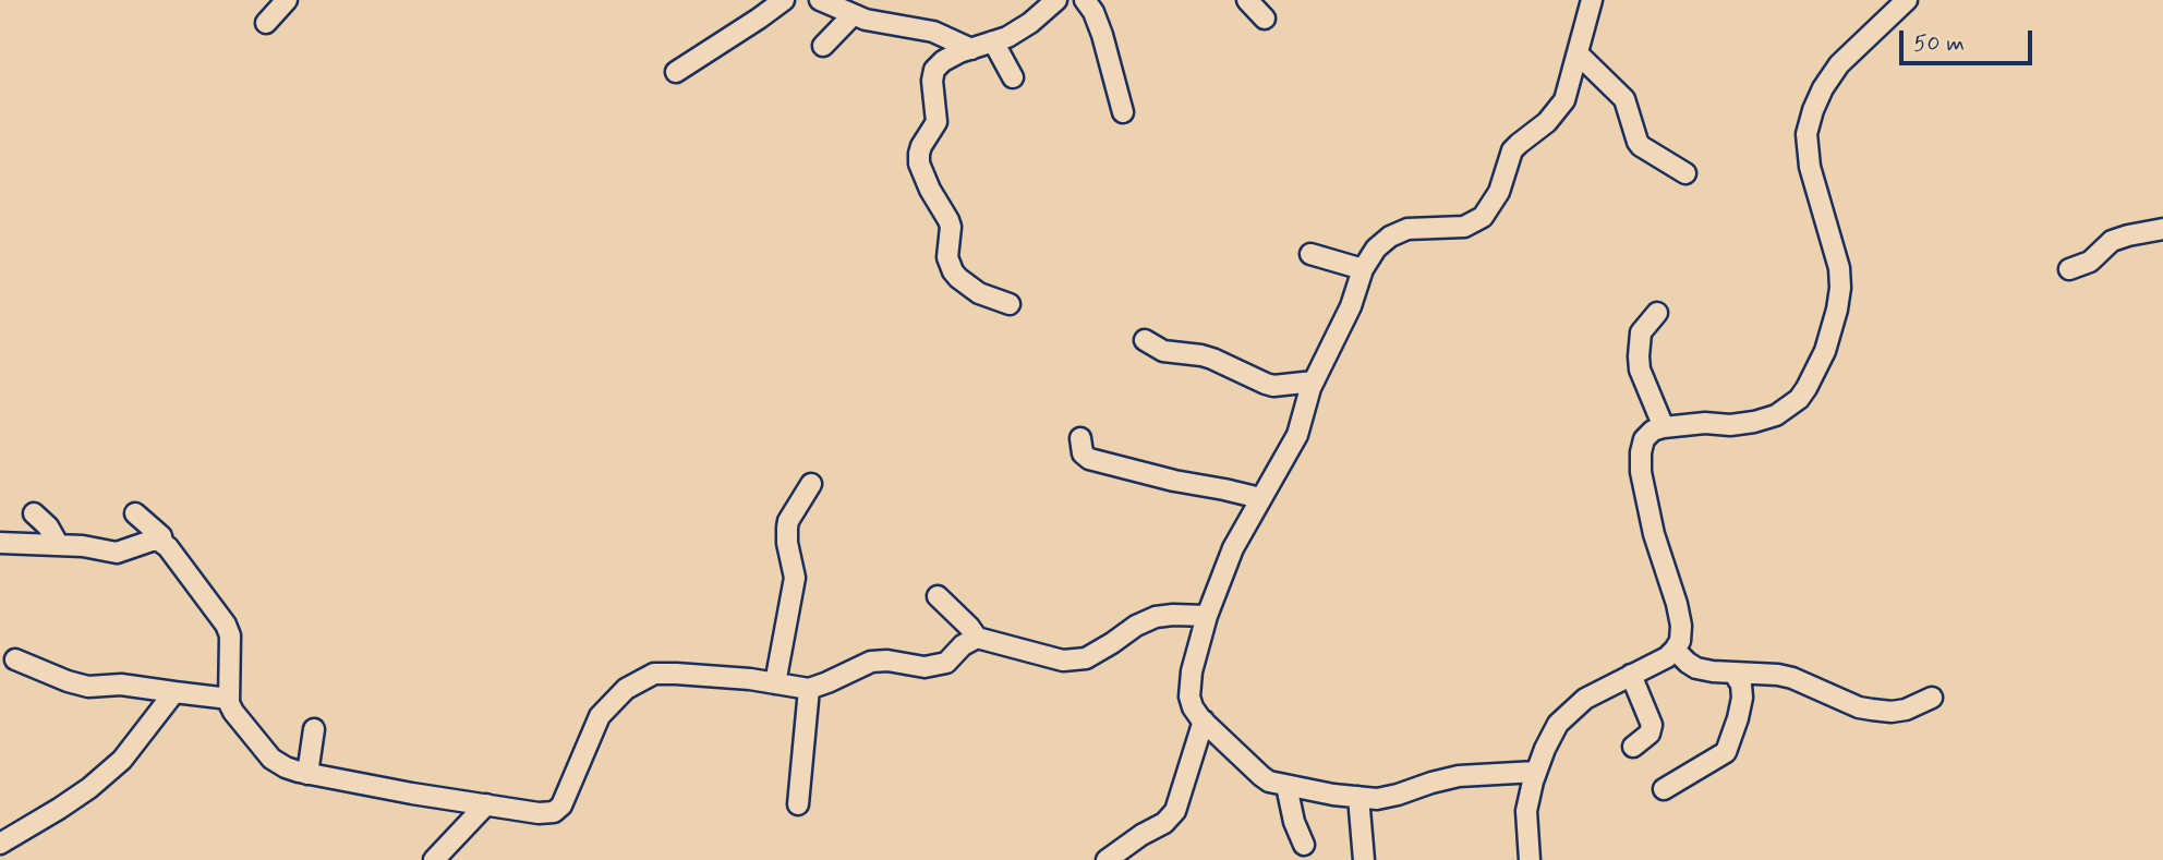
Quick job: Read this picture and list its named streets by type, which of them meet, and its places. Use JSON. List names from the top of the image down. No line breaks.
{"scale_bar":"50 m"}
